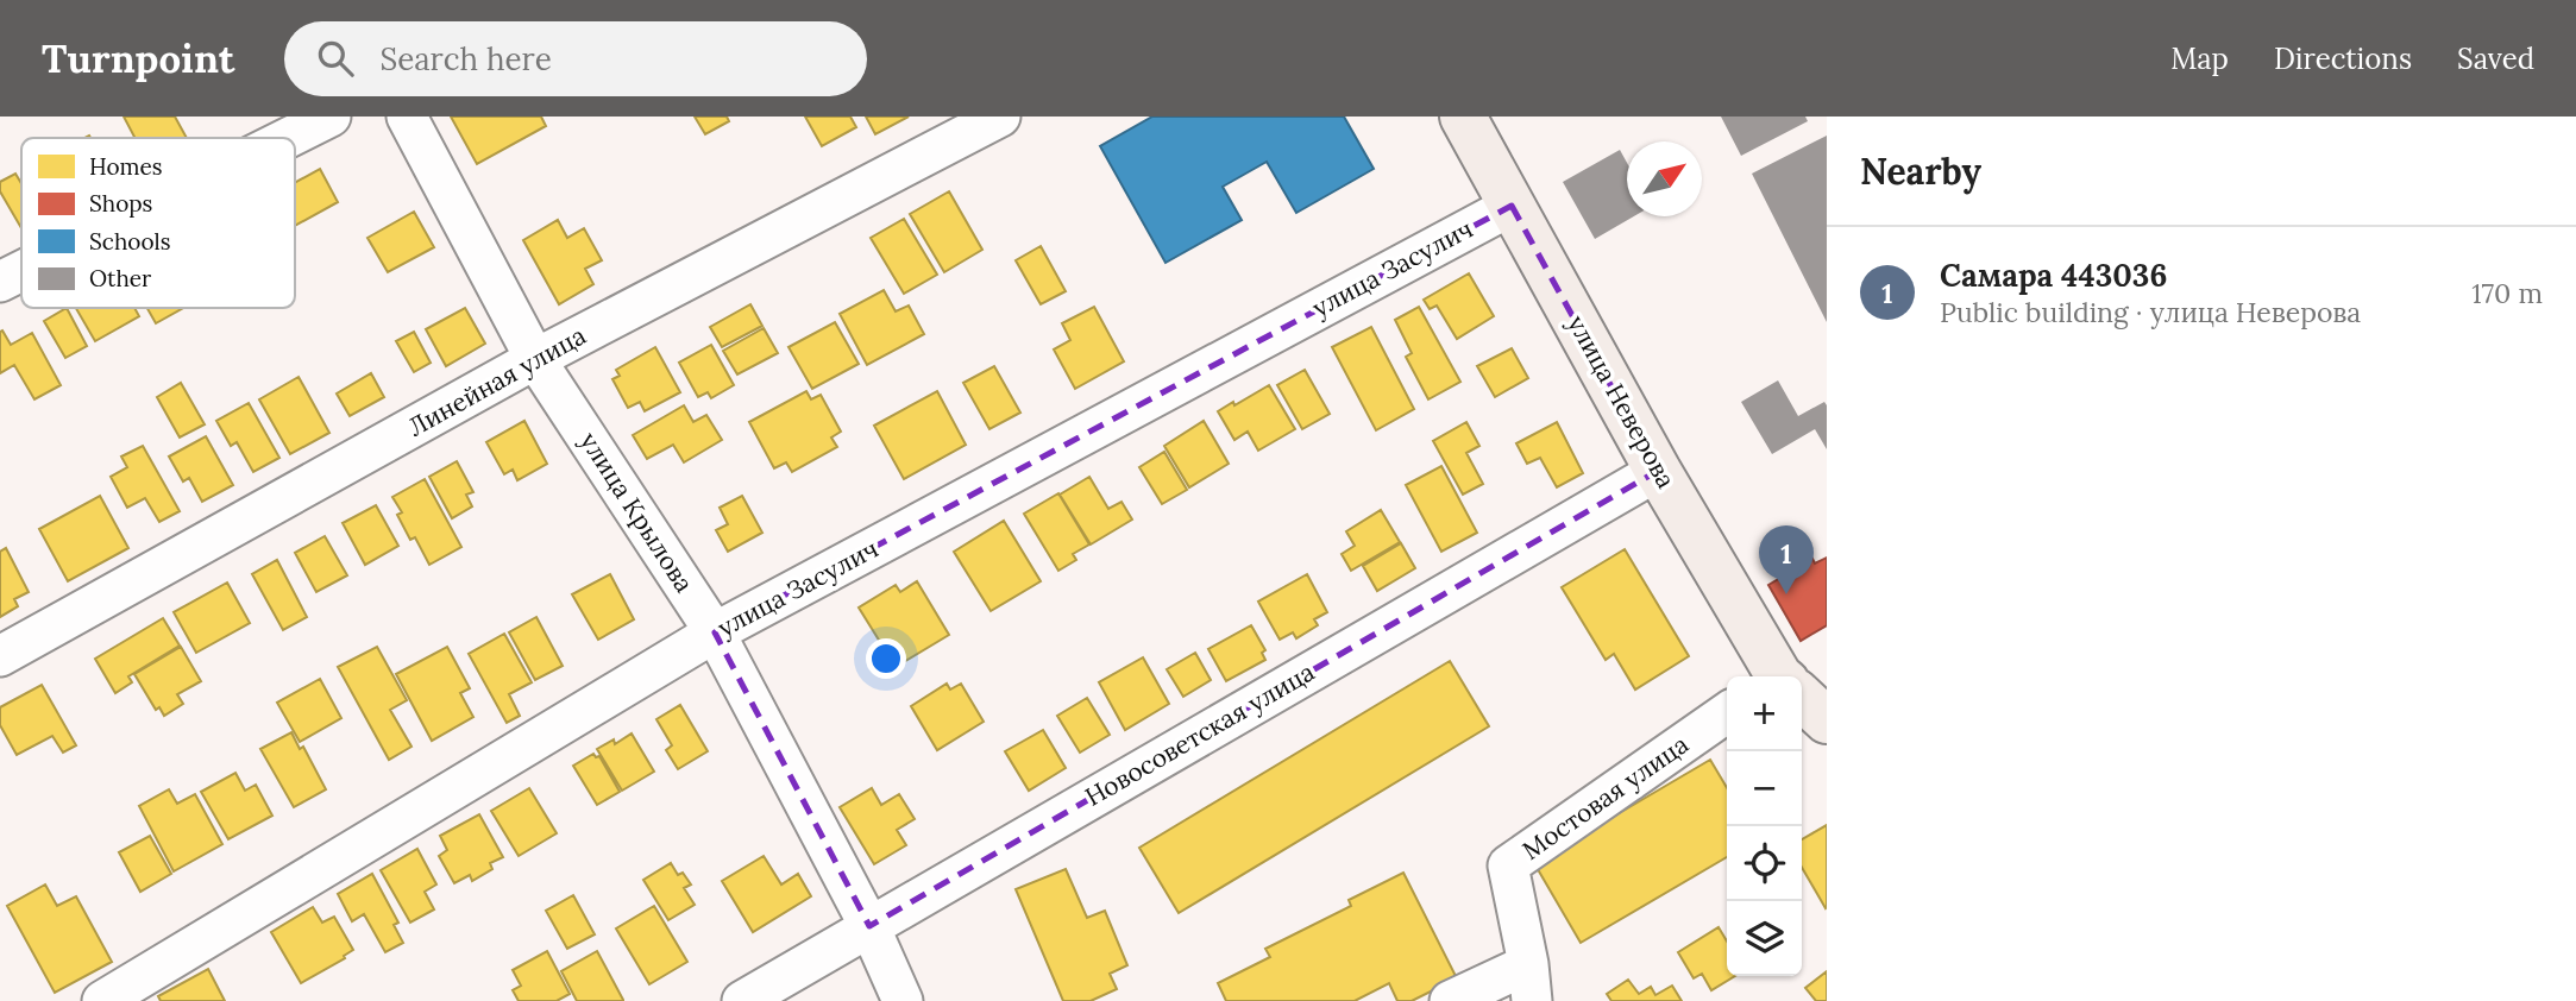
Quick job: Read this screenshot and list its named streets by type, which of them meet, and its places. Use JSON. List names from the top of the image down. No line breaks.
{"streets":{"street":["улица Засулич","Линейная улица","улица Неверова","улица Крылова","Новосоветская улица","Мостовая улица"]},"crossings":[["улица Засулич","улица Неверова"],["улица Засулич","улица Крылова"],["Линейная улица","улица Крылова"],["улица Неверова","Новосоветская улица"],["улица Крылова","Новосоветская улица"]],"legend":["Homes","Shops","Schools","Other"],"north":"top right","page":{"header":"Turnpoint","search":"Search here","nav":["Map","Directions","Saved"],"heading":"Nearby","list":[{"mark":"1","name":"Самара 443036","note":"Public building · улица Неверова","value":"170 m"}],"pins":"1","map_buttons":["+","−"]}}
